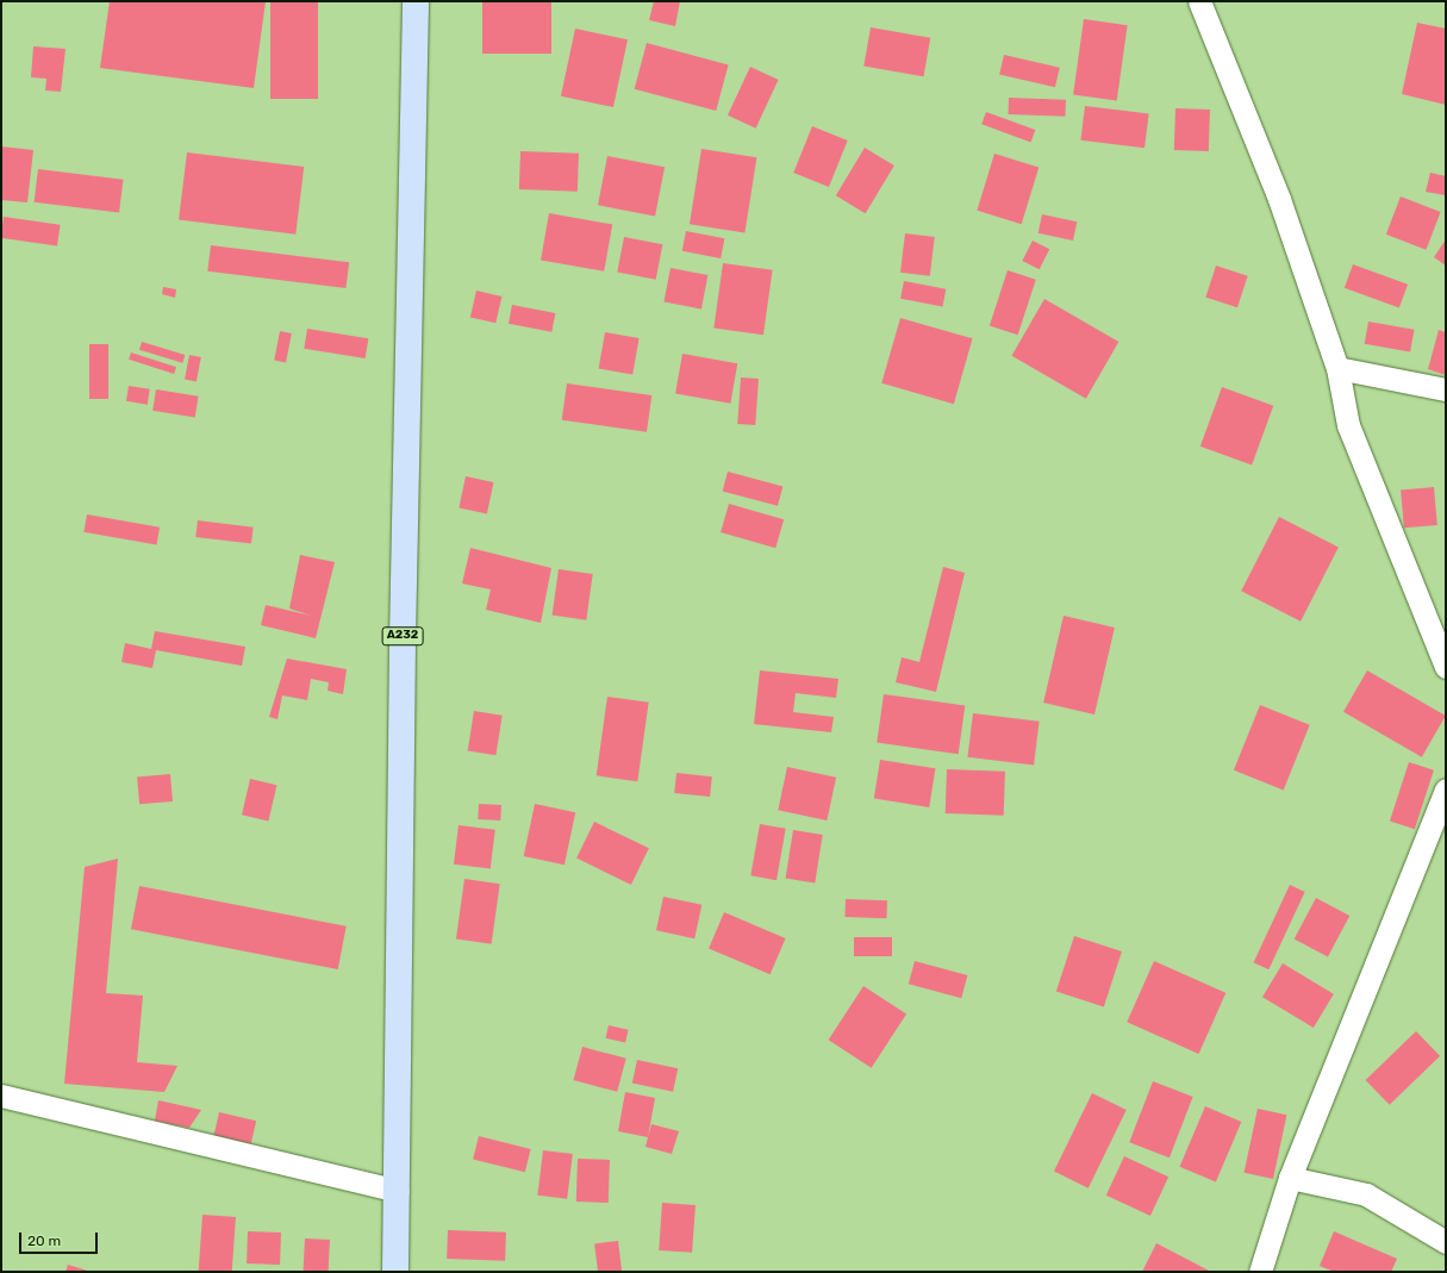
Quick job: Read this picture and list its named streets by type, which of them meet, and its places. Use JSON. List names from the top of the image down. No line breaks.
{"streets":{"main road":["A232"]},"scale_bar":"20 m"}
